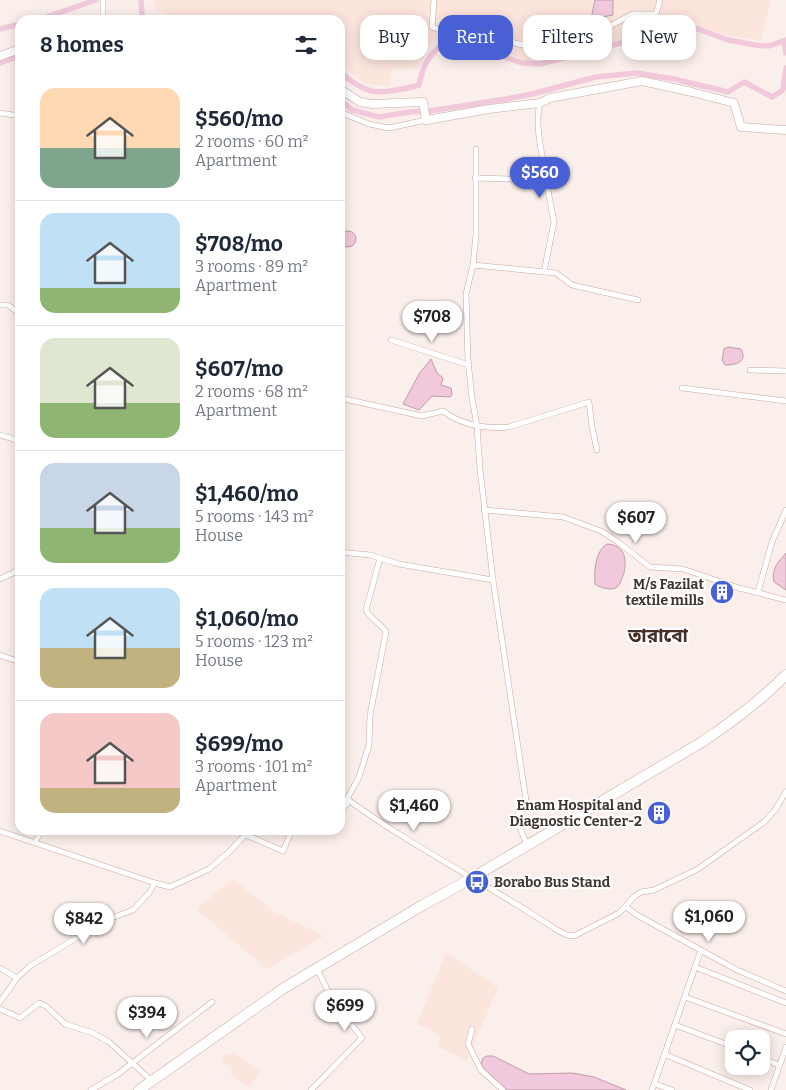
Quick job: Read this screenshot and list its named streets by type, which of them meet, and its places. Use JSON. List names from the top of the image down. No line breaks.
{"districts":["তারাবো"],"places":{"building":["M/s Fazilat textile mills","Enam Hospital and Diagnostic Center-2"],"bus stop":["Borabo Bus Stand"]},"page":{"chip":["Buy","Rent","Filters","New"],"heading":"8 homes","list":[{"name":"$560/mo","note":"2 rooms · 60 m² · Apartment"},{"name":"$708/mo","note":"3 rooms · 89 m² · Apartment"},{"name":"$607/mo","note":"2 rooms · 68 m² · Apartment"},{"name":"$1,460/mo","note":"5 rooms · 143 m² · House"},{"name":"$1,060/mo","note":"5 rooms · 123 m² · House"},{"name":"$699/mo","note":"3 rooms · 101 m² · Apartment"}],"price":["$560","$708","$607","$1,460","$1,060","$842","$699","$394"]}}
